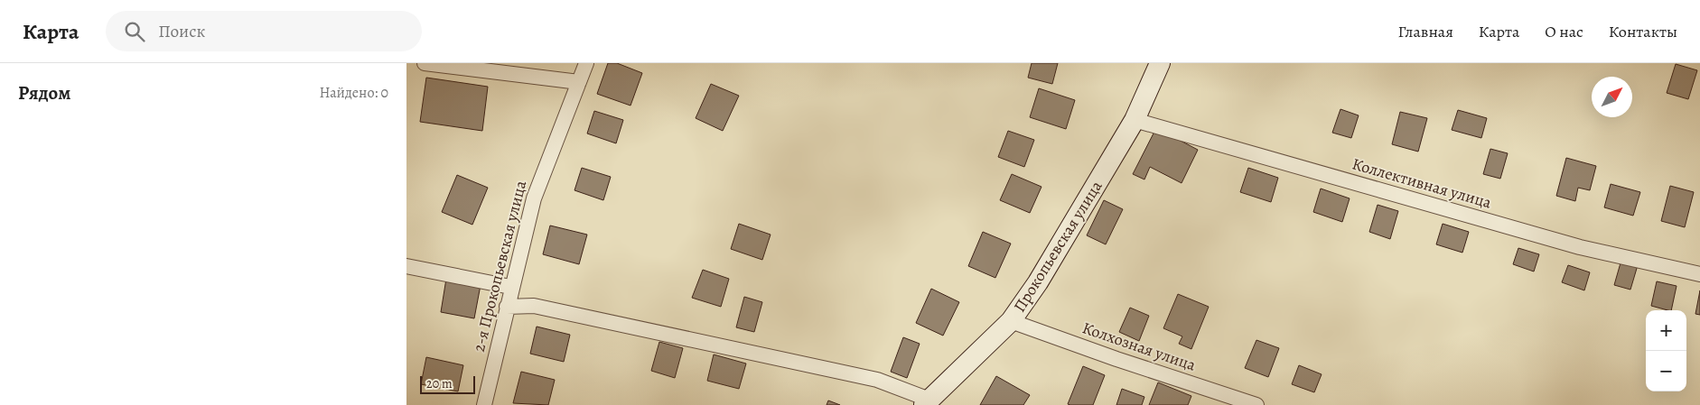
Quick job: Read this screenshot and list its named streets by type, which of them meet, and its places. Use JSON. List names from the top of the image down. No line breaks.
{"streets":{"main road":["Прокопьевская улица"],"street":["Коллективная улица","2-я Прокопьевская улица","Колхозная улица"]},"crossings":[["Коллективная улица","Прокопьевская улица"],["Прокопьевская улица","Колхозная улица"]],"scale_bar":"20 m","north":"top right","page":{"header":"Карта","search":"Поиск","nav":["Главная","Карта","О нас","Контакты"],"heading":["Рядом","Найдено: 0"],"map_buttons":["+","−"],"scale":"20 m"}}
